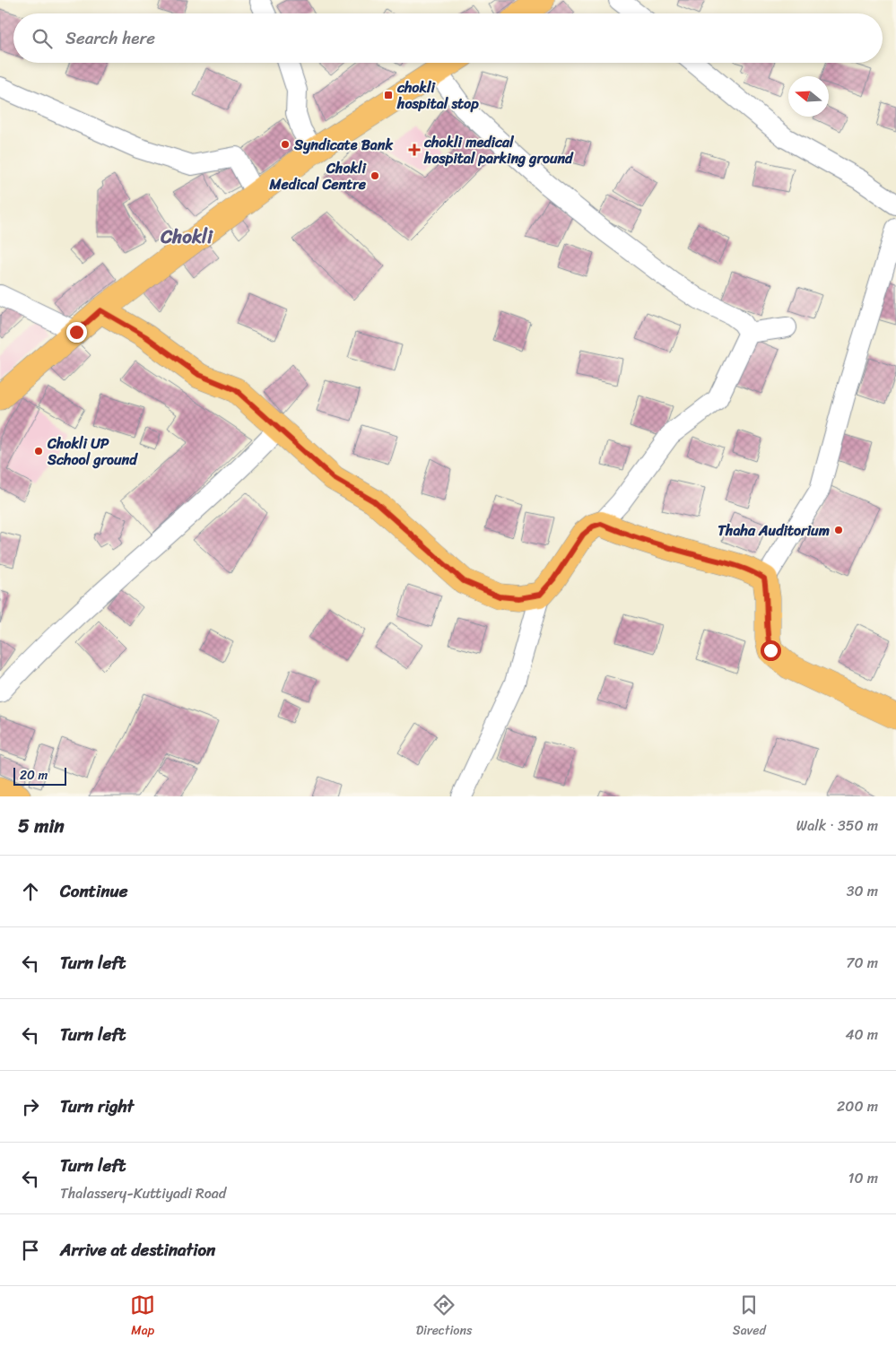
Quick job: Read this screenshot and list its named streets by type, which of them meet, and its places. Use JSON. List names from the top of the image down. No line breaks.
{"districts":["Chokli"],"places":{"transit":["chokli hospital stop"],"other":["Syndicate Bank","Chokli Medical Centre","Chokli UP School ground","Thaha Auditorium"],"health":["chokli medical hospital parking ground"]},"scale_bar":"20 m","north":"left","page":{"search":"Search here","scale":"20 m","heading":["5 min","Walk · 350 m"],"list":[["Continue","30 m"],["Turn left","70 m"],["Turn left","40 m"],["Turn right","200 m"],["Turn left","Thalassery-Kuttiyadi Road","10 m"],"Arrive at destination"],"nav":["Map","Directions","Saved"]}}
